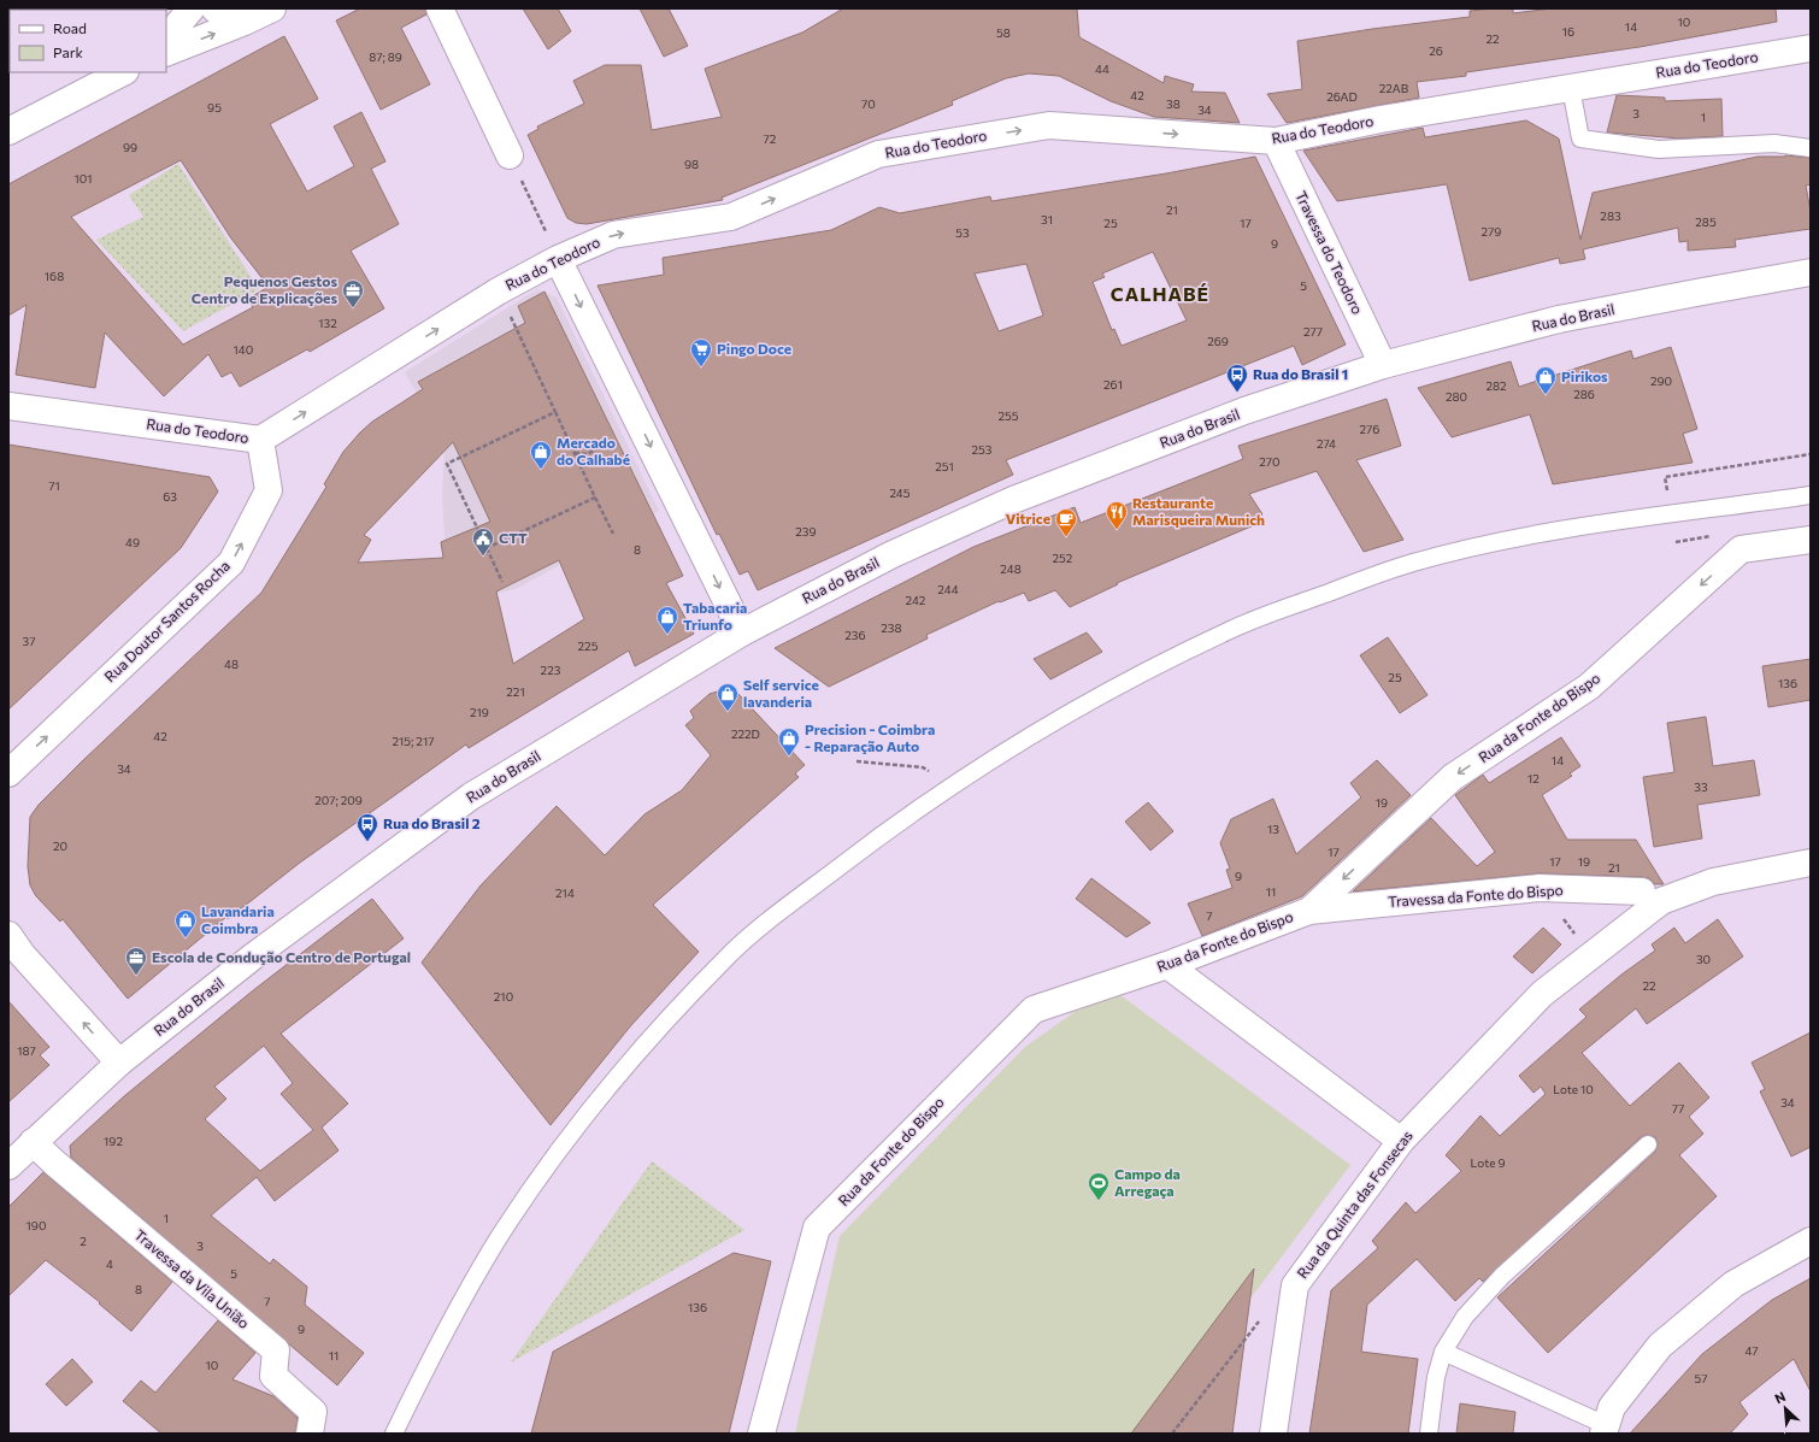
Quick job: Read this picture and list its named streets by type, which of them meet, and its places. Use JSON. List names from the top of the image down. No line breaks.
{"streets":{"street":["Rua do Teodoro","Travessa do Teodoro","Rua do Brasil","Rua Doutor Santos Rocha","Rua da Fonte do Bispo","Travessa da Fonte do Bispo","Rua da Quinta das Fonsecas","Travessa da Vila União"]},"crossings":[["Rua do Teodoro","Travessa do Teodoro"],["Rua do Teodoro","Rua Doutor Santos Rocha"],["Travessa do Teodoro","Rua do Brasil"],["Rua do Brasil","Travessa da Vila União"],["Rua da Fonte do Bispo","Travessa da Fonte do Bispo"]],"one_way":["Rua do Teodoro","Rua Doutor Santos Rocha","Rua da Fonte do Bispo"],"districts":["CALHABÉ"],"places":{"office":["Pequenos Gestos Centro de Explicações","Escola de Condução Centro de Portugal"],"supermarket":["Pingo Doce"],"bus stop":["Rua do Brasil 1","Rua do Brasil 2"],"shop":["Pirikos","Mercado do Calhabé","Tabacaria Triunfo","Self service lavanderia","Precision - Coimbra - Reparação Auto","Lavandaria Coimbra"],"restaurant":["Restaurante Marisqueira Munich"],"cafe":["Vitrice"],"public building":["CTT"],"sports":["Campo da Arregaça"]},"house_numbers":["10","14","16","58","22","26","87; 89","44","22AB","42","26AD","70","38","95","34","3","1","72","99","98","101","21","283","31","285","25","17","279","53","9","168","5","132","277","269","140","290","261","282","286","280","255","276","274","253","270","251","71","245","63","239","49","8","252","248","244","242","238","236","37","225","48","223","25","136","221","219","222D","42","215; 217","14","34","12","33","207; 209","19","13","20","17","17","19","21","9","11","214","7","30","22","210","187","Lote 10","34","77","192","Lote 9","1","190","2","3","4","5","8","7","136","9","47","11","10","57"],"legend":["Road","Park"],"north":"top left"}
